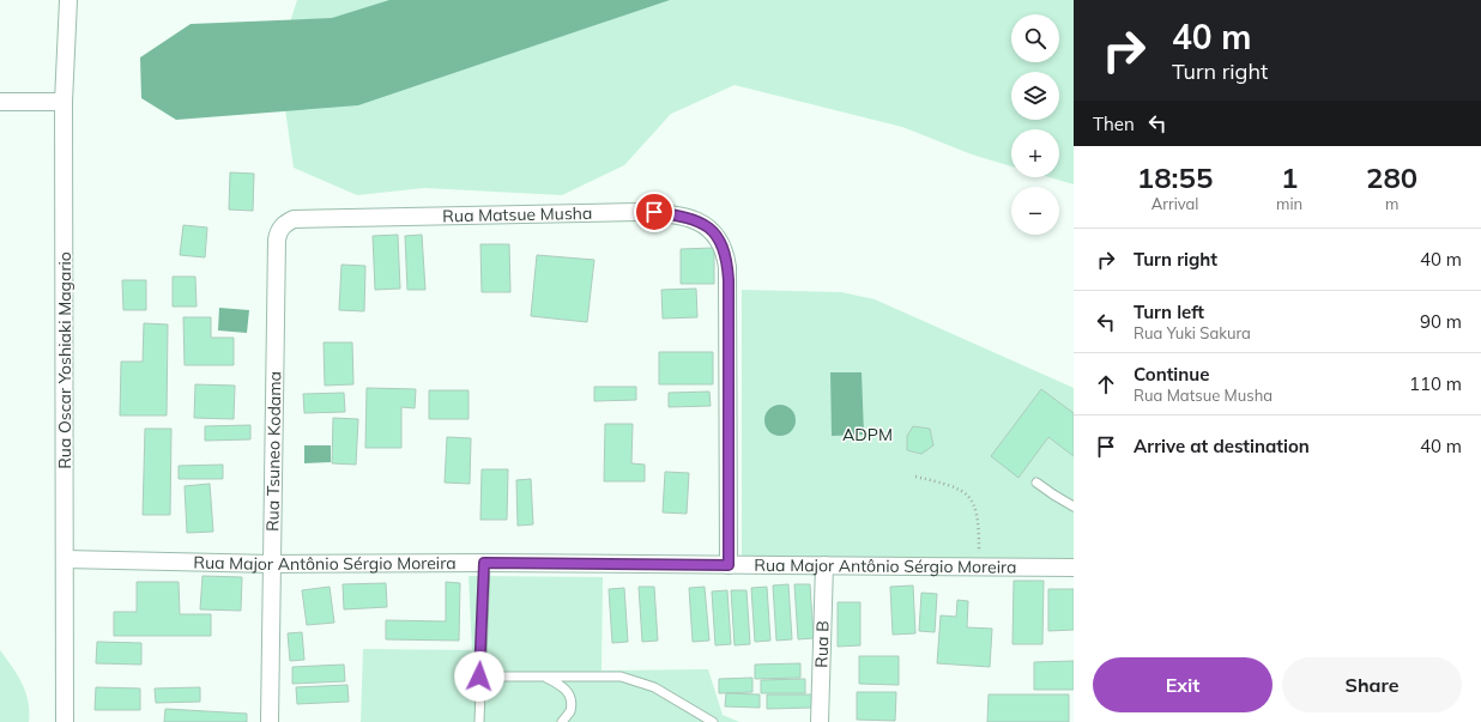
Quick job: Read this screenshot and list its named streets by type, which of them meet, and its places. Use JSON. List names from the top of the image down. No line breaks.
{"streets":{"street":["Rua Matsue Musha","Rua Oscar Yoshiaki Magario","Rua Tsuneo Kodama","Rua Major Antônio Sérgio Moreira","Rua B"]},"crossings":[["Rua Matsue Musha","Rua Tsuneo Kodama"],["Rua Matsue Musha","Rua Major Antônio Sérgio Moreira"],["Rua Oscar Yoshiaki Magario","Rua Major Antônio Sérgio Moreira"],["Rua Tsuneo Kodama","Rua Major Antônio Sérgio Moreira"],["Rua Major Antônio Sérgio Moreira","Rua B"]],"parks":["ADPM"],"page":{"turn":["40 m","Turn right"],"map_buttons":["+","−"],"then":"Then","eta":["18:55","Arrival","1","min","280","m"],"list":[{"name":"Turn right","value":"40 m"},{"name":"Turn left","note":"Rua Yuki Sakura","value":"90 m"},{"name":"Continue","note":"Rua Matsue Musha","value":"110 m"},{"name":"Arrive at destination","value":"40 m"}],"buttons":["Exit","Share"]}}
